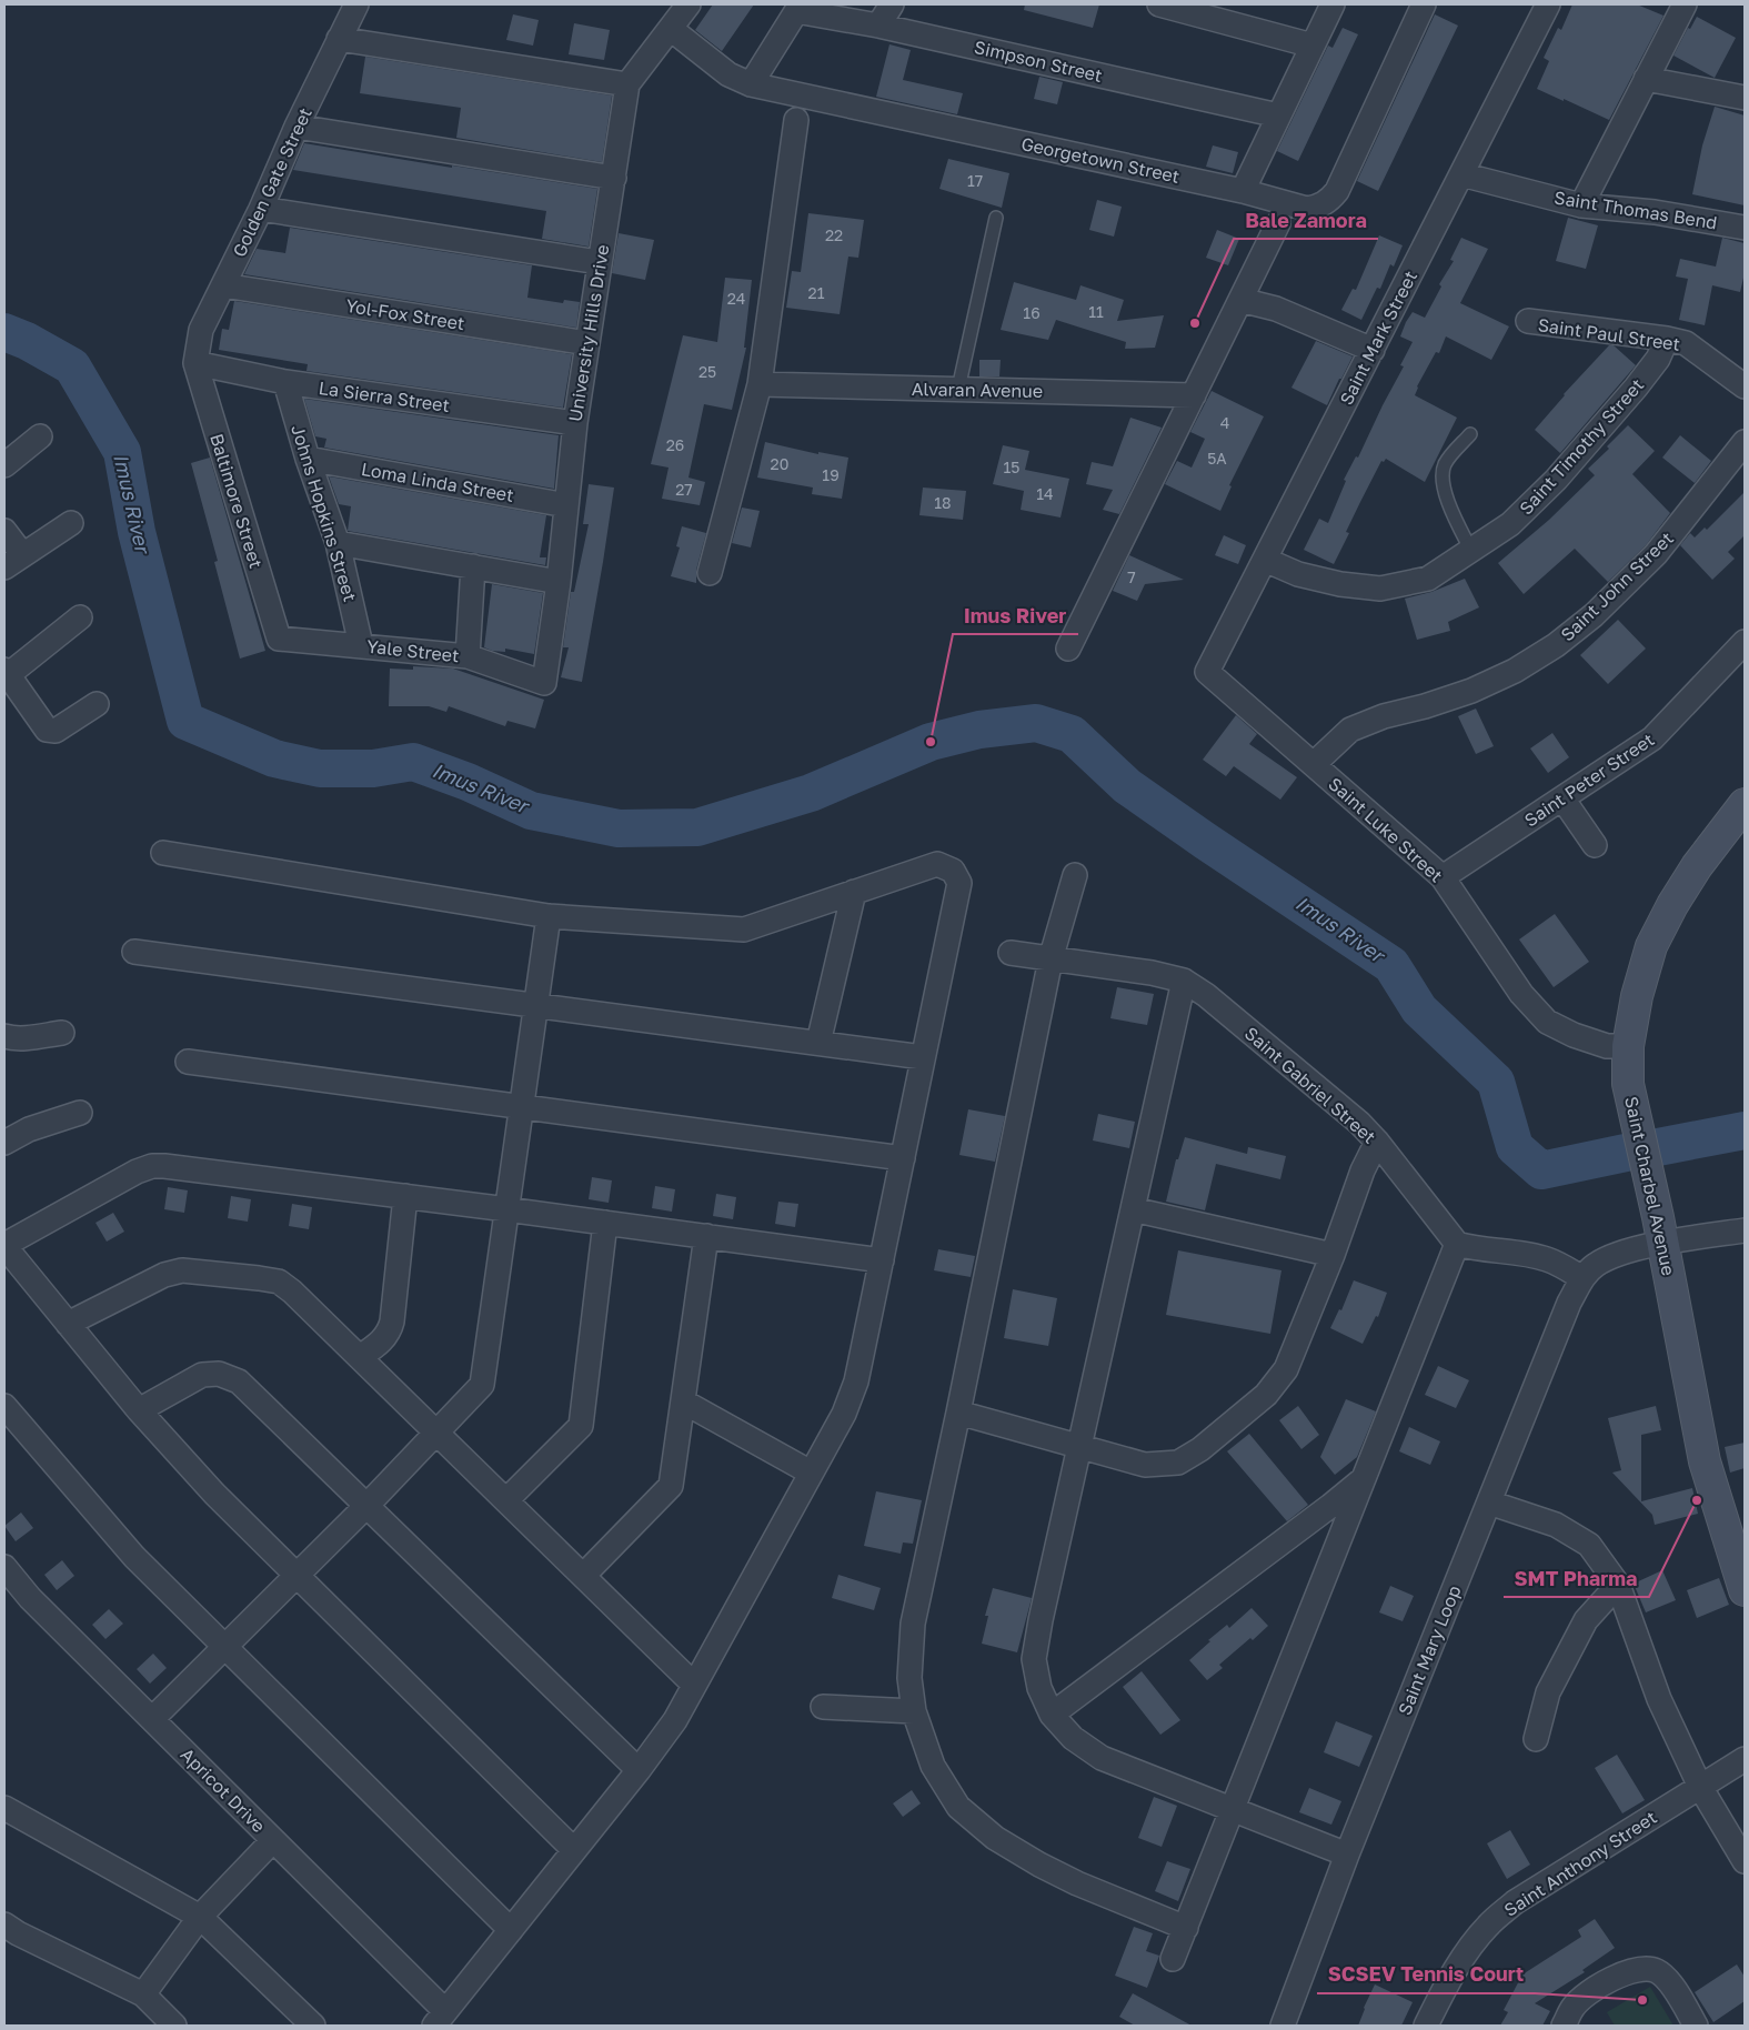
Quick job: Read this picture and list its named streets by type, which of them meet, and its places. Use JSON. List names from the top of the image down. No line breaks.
{"streets":{"street":["Simpson Street","Georgetown Street","Golden Gate Street","Saint Thomas Bend","Yol-Fox Street","University Hills Drive","Saint Paul Street","Saint Mark Street","Alvaran Avenue","La Sierra Street","Saint Timothy Street","Loma Linda Street","Baltimore Street","Johns Hopkins Street","Saint John Street","Yale Street","Saint Peter Street","Saint Luke Street","Saint Gabriel Street","Saint Charbel Avenue","Saint Mary Loop","Apricot Drive","Saint Anthony Street"]},"crossings":[["Georgetown Street","University Hills Drive"],["Golden Gate Street","Yol-Fox Street"],["Golden Gate Street","La Sierra Street"],["Golden Gate Street","Baltimore Street"],["Saint Thomas Bend","Saint Mark Street"],["Yol-Fox Street","University Hills Drive"],["University Hills Drive","La Sierra Street"],["University Hills Drive","Loma Linda Street"],["University Hills Drive","Yale Street"],["Saint Paul Street","Saint Timothy Street"],["Saint Mark Street","Saint Timothy Street"],["Saint Mark Street","Saint Luke Street"],["La Sierra Street","Baltimore Street"],["La Sierra Street","Johns Hopkins Street"],["Loma Linda Street","Johns Hopkins Street"],["Baltimore Street","Yale Street"],["Johns Hopkins Street","Yale Street"],["Saint John Street","Saint Luke Street"],["Saint Peter Street","Saint Luke Street"],["Saint Luke Street","Saint Charbel Avenue"]],"water":["Imus River"],"places":["Bale Zamora","Imus River","SMT Pharma","SCSEV Tennis Court"],"house_numbers":["17","22","21","24","11","16","25","4","26","5A","20","15","19","27","14","18","7"]}
